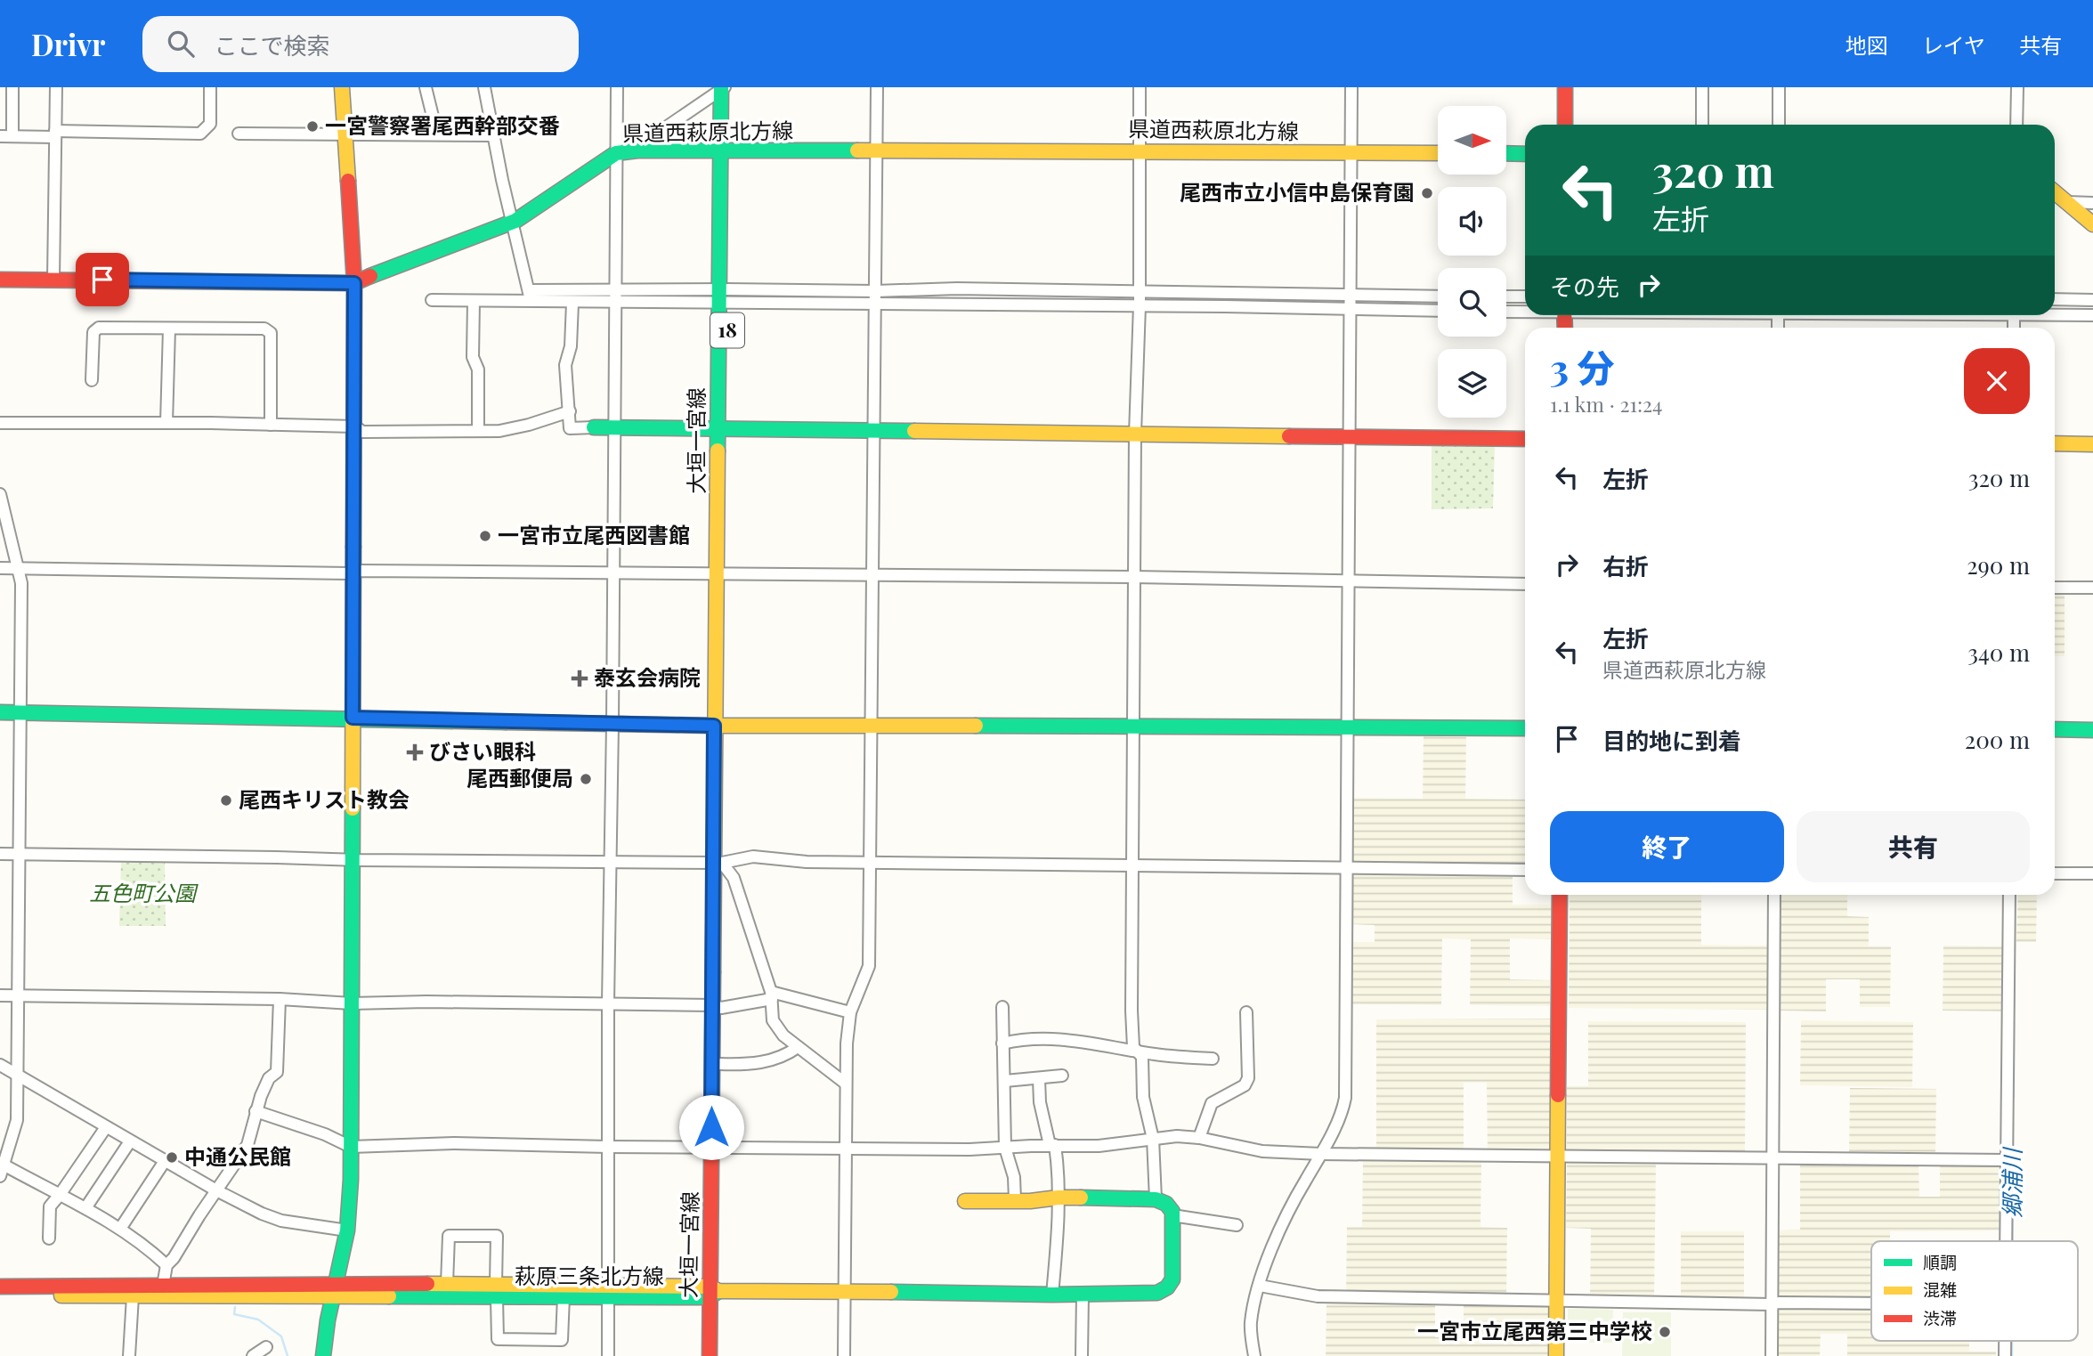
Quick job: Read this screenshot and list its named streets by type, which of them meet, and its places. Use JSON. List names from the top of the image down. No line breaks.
{"streets":{"street":["県道西萩原北方線","18","大垣一宮線","萩原三条北方線"]},"crossings":[["県道西萩原北方線","大垣一宮線"],["大垣一宮線","萩原三条北方線"]],"water":["郷浦川"],"parks":["五色町公園"],"places":{"other":["一宮警察署尾西幹部交番","尾西市立小信中島保育園","一宮市立尾西図書館","尾西郵便局","尾西キリスト教会","中通公民館","一宮市立尾西第三中学校"],"health":["泰玄会病院","びさい眼科"]},"legend":["順調","混雑","渋滞"],"north":"right","page":{"header":"Drivr","search":"ここで検索","nav":["地図","レイヤ","共有"],"turn":["320 m","左折"],"then":"その先","heading":["3 分","1.1 km · 21:24"],"list":[{"name":"左折","value":"320 m"},{"name":"右折","value":"290 m"},{"name":"左折","note":"県道西萩原北方線","value":"340 m"},{"name":"目的地に到着","value":"200 m"}],"buttons":["終了","共有"]}}
